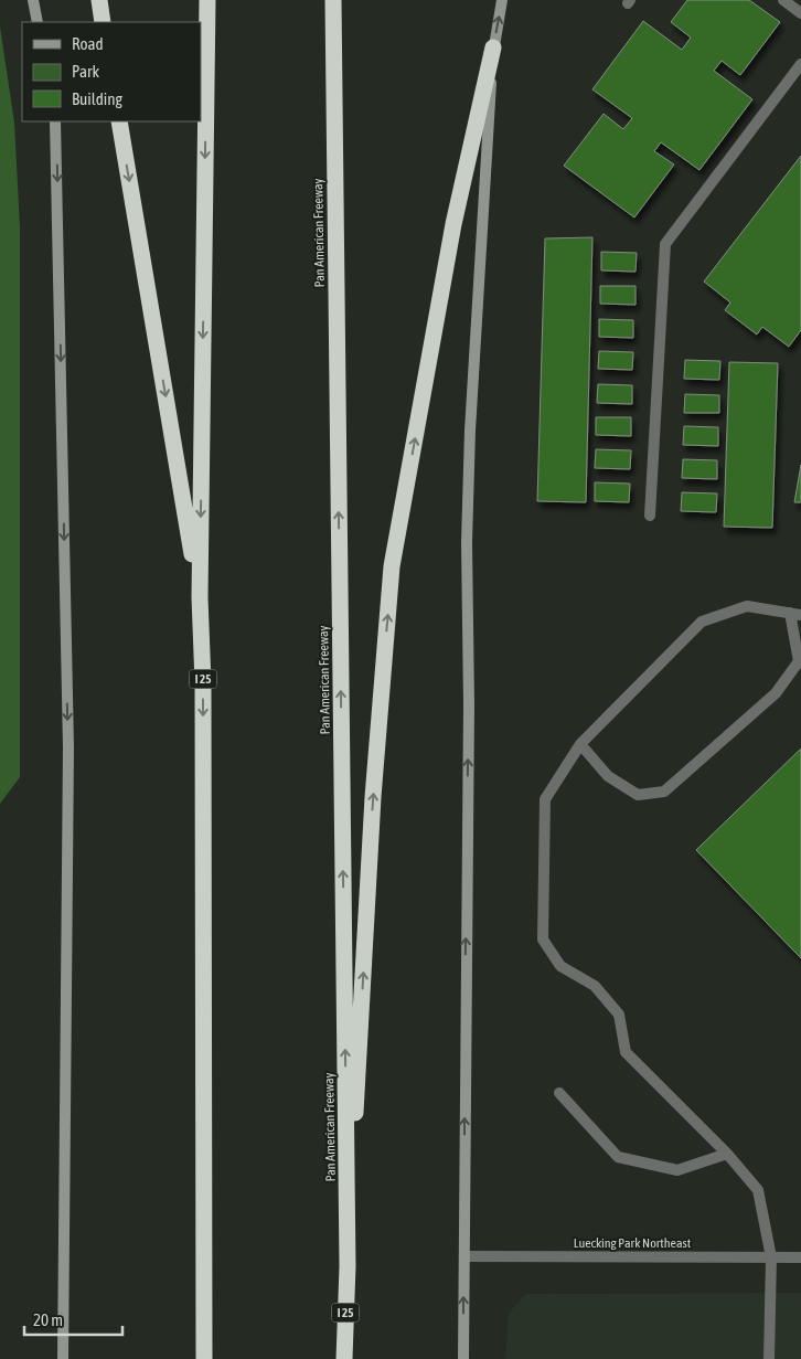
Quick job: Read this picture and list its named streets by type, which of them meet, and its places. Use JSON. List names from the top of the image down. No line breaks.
{"streets":{"highway":["Pan American Freeway","I 25"],"street":["Luecking Park Northeast"]},"legend":["Road","Park","Building"],"scale_bar":"20 m"}
